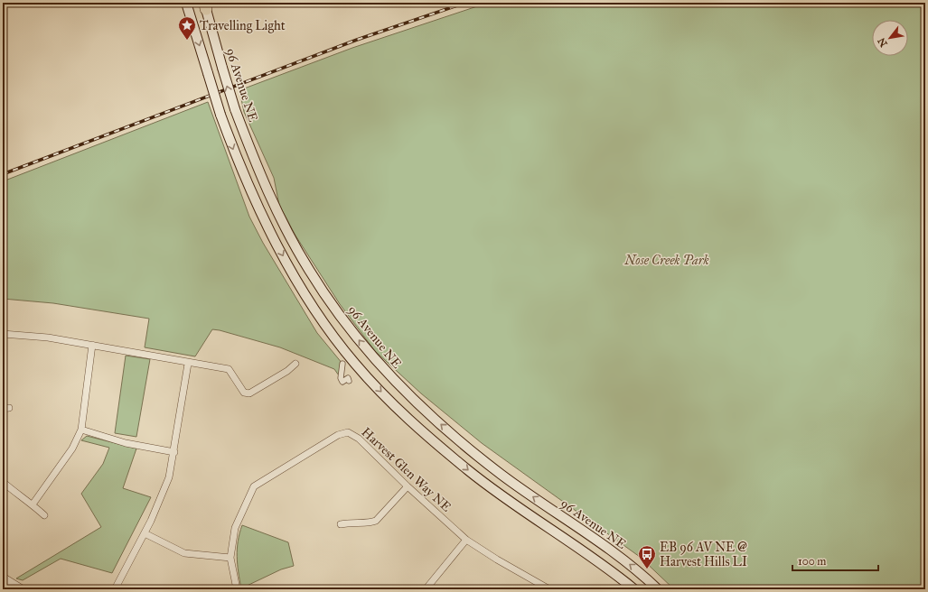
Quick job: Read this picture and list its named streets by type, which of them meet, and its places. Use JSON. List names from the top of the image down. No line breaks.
{"streets":{"main road":["96 Avenue NE"],"street":["Harvest Glen Way NE"]},"parks":["Nose Creek Park"],"places":{"place":["Travelling Light"],"bus stop":["EB 96 AV NE @ Harvest Hills LI"]},"scale_bar":"100 m","north":"bottom left"}
